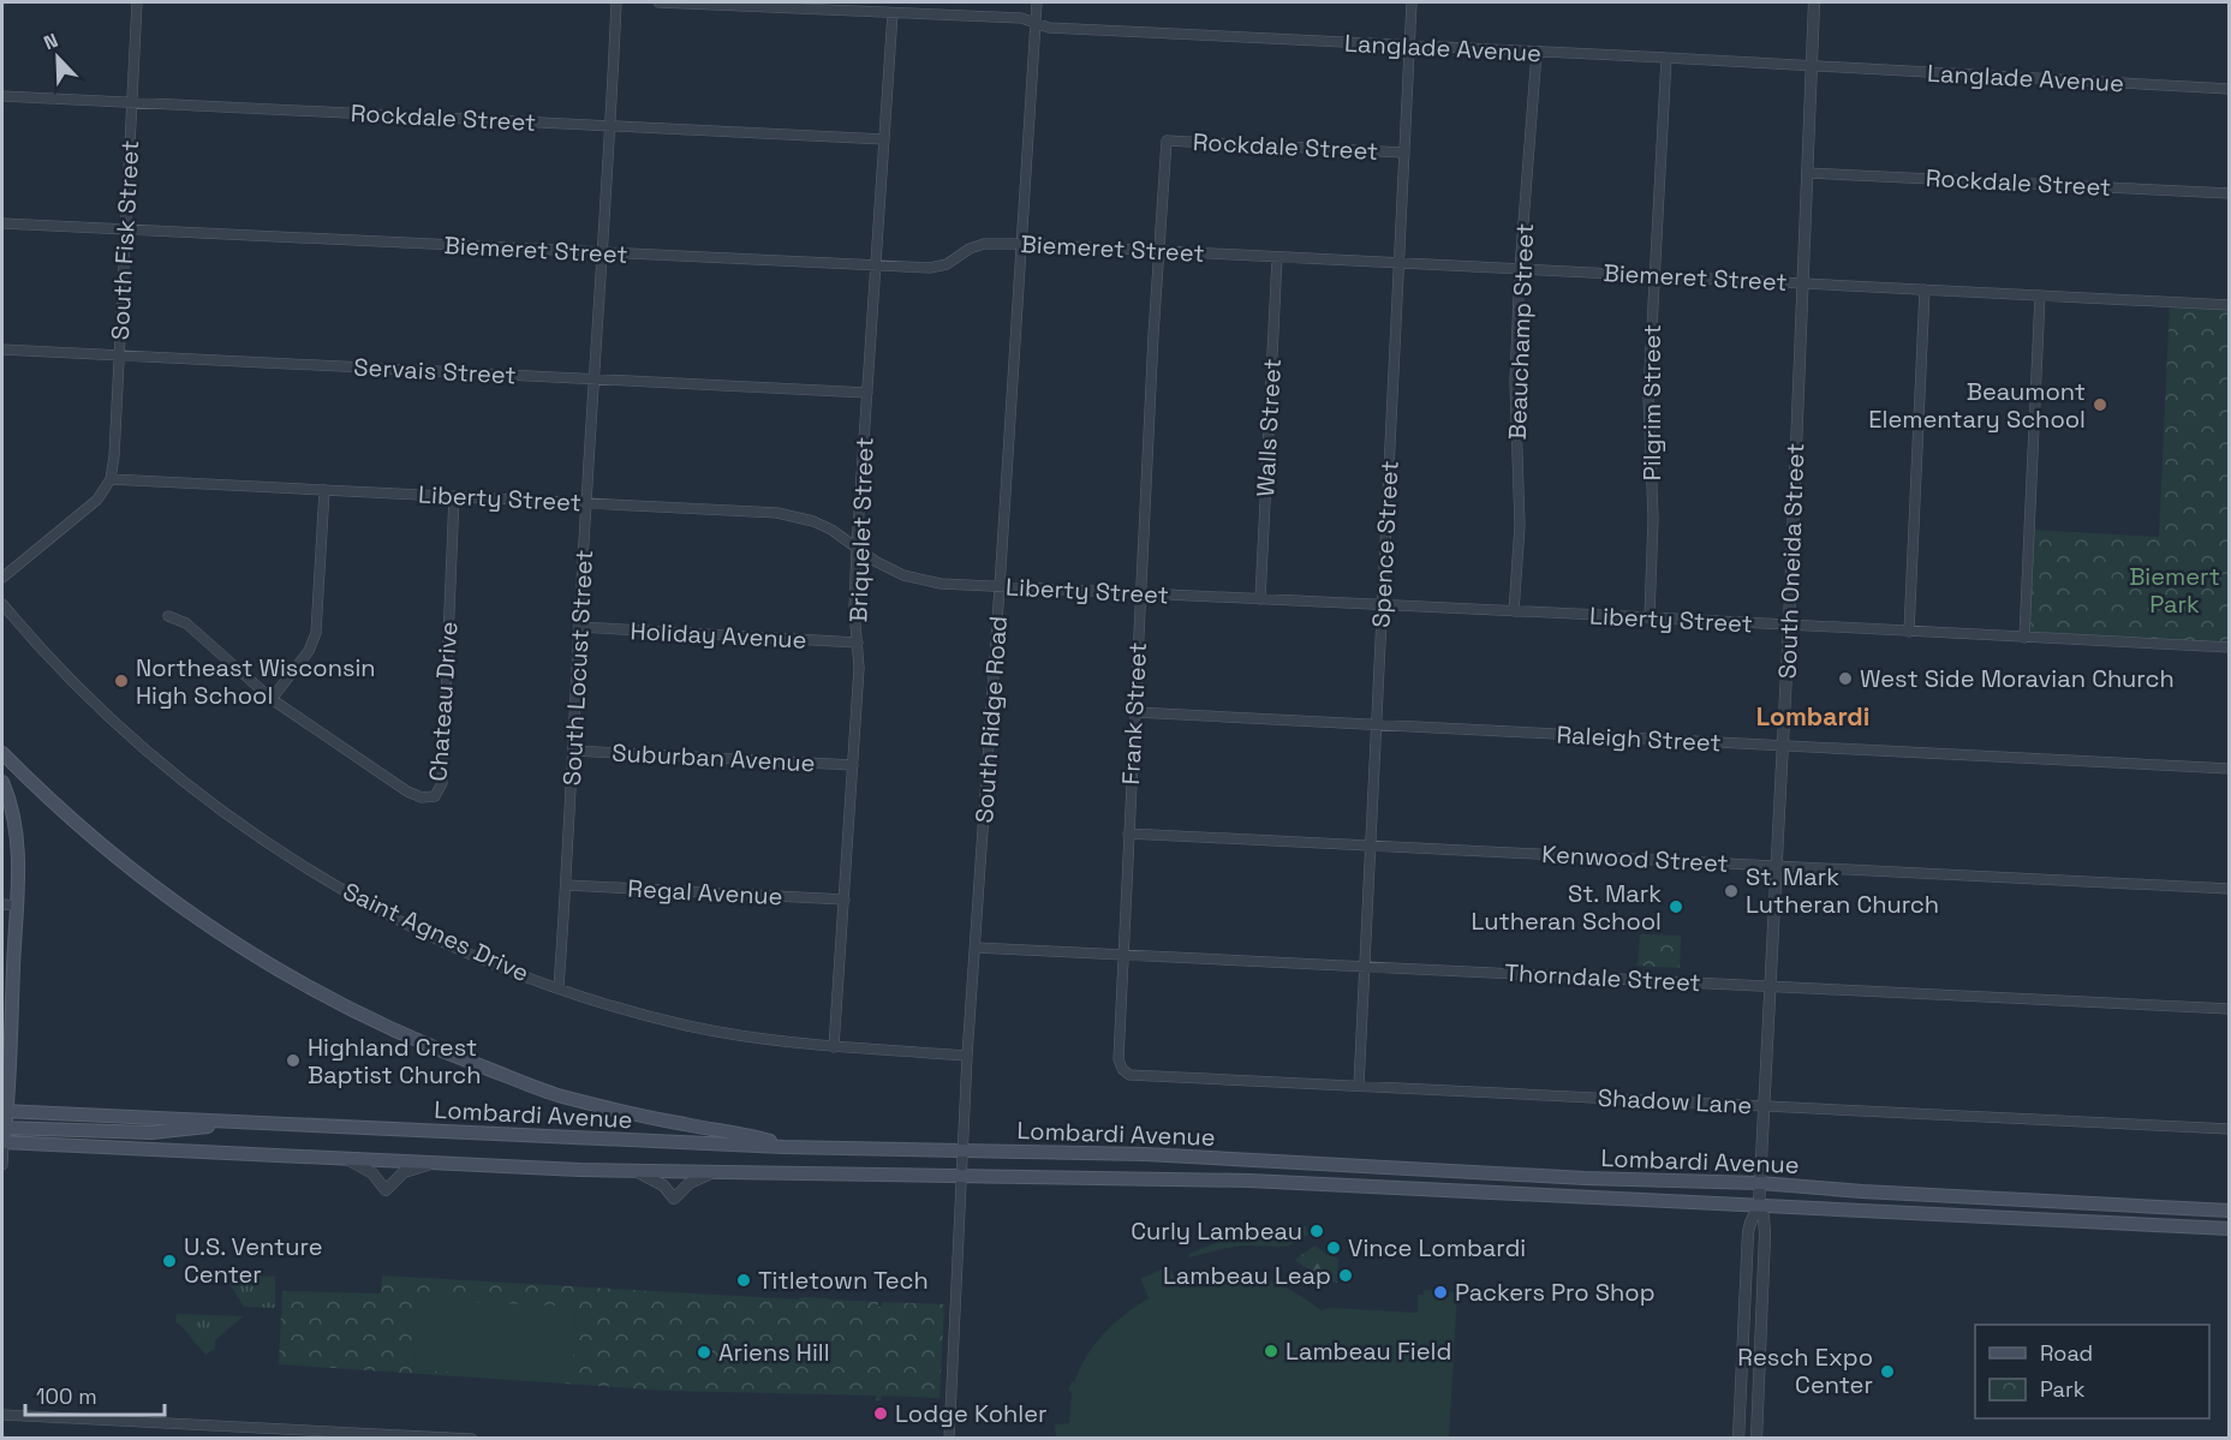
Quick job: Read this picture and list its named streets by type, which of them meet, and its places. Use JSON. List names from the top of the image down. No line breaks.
{"streets":{"main road":["Lombardi Avenue"],"street":["Langlade Avenue","Rockdale Street","South Fisk Street","Biemeret Street","Beauchamp Street","Servais Street","Pilgrim Street","Walls Street","Liberty Street","Briquelet Street","Spence Street","South Oneida Street","Holiday Avenue","South Locust Street","Chateau Drive","Frank Street","South Ridge Road","Raleigh Street","Suburban Avenue","Kenwood Street","Regal Avenue","Saint Agnes Drive","Thorndale Street","Shadow Lane"]},"crossings":[["Langlade Avenue","Beauchamp Street"],["Langlade Avenue","Pilgrim Street"],["Langlade Avenue","Briquelet Street"],["Langlade Avenue","Spence Street"],["Langlade Avenue","South Oneida Street"],["Langlade Avenue","South Ridge Road"],["Rockdale Street","South Fisk Street"],["Rockdale Street","Briquelet Street"],["Rockdale Street","Spence Street"],["Rockdale Street","South Oneida Street"],["Rockdale Street","South Locust Street"],["Rockdale Street","Frank Street"],["South Fisk Street","Biemeret Street"],["South Fisk Street","Servais Street"],["South Fisk Street","Liberty Street"],["Biemeret Street","Beauchamp Street"],["Biemeret Street","Pilgrim Street"],["Biemeret Street","Walls Street"],["Biemeret Street","Briquelet Street"],["Biemeret Street","Spence Street"],["Biemeret Street","South Oneida Street"],["Biemeret Street","South Locust Street"],["Biemeret Street","Frank Street"],["Biemeret Street","South Ridge Road"],["Beauchamp Street","Liberty Street"],["Servais Street","Briquelet Street"],["Servais Street","South Locust Street"],["Pilgrim Street","Liberty Street"],["Walls Street","Liberty Street"],["Liberty Street","Briquelet Street"],["Liberty Street","Spence Street"],["Liberty Street","South Oneida Street"],["Liberty Street","South Locust Street"],["Liberty Street","Chateau Drive"],["Liberty Street","Frank Street"],["Liberty Street","South Ridge Road"],["Briquelet Street","Holiday Avenue"],["Briquelet Street","Suburban Avenue"],["Briquelet Street","Regal Avenue"],["Briquelet Street","Saint Agnes Drive"],["Spence Street","Raleigh Street"],["Spence Street","Kenwood Street"],["Spence Street","Thorndale Street"],["Spence Street","Shadow Lane"],["South Oneida Street","Raleigh Street"],["South Oneida Street","Kenwood Street"],["South Oneida Street","Thorndale Street"],["South Oneida Street","Shadow Lane"],["South Oneida Street","Lombardi Avenue"],["Holiday Avenue","South Locust Street"],["South Locust Street","Suburban Avenue"],["South Locust Street","Regal Avenue"],["South Locust Street","Saint Agnes Drive"],["Frank Street","Raleigh Street"],["Frank Street","Kenwood Street"],["Frank Street","Thorndale Street"],["Frank Street","Shadow Lane"],["South Ridge Road","Saint Agnes Drive"],["South Ridge Road","Thorndale Street"],["South Ridge Road","Lombardi Avenue"]],"districts":["Lombardi"],"parks":["Biemert Park"],"places":["Beaumont Elementary School","West Side Moravian Church","Northeast Wisconsin High School","St. Mark Lutheran Church","St. Mark Lutheran School","Highland Crest Baptist Church","Curly Lambeau","Vince Lombardi","U.S. Venture Center","Lambeau Leap","Titletown Tech","Packers Pro Shop","Lambeau Field","Ariens Hill","Resch Expo Center","Lodge Kohler"],"legend":["Road","Park"],"scale_bar":"100 m","north":"top left"}
